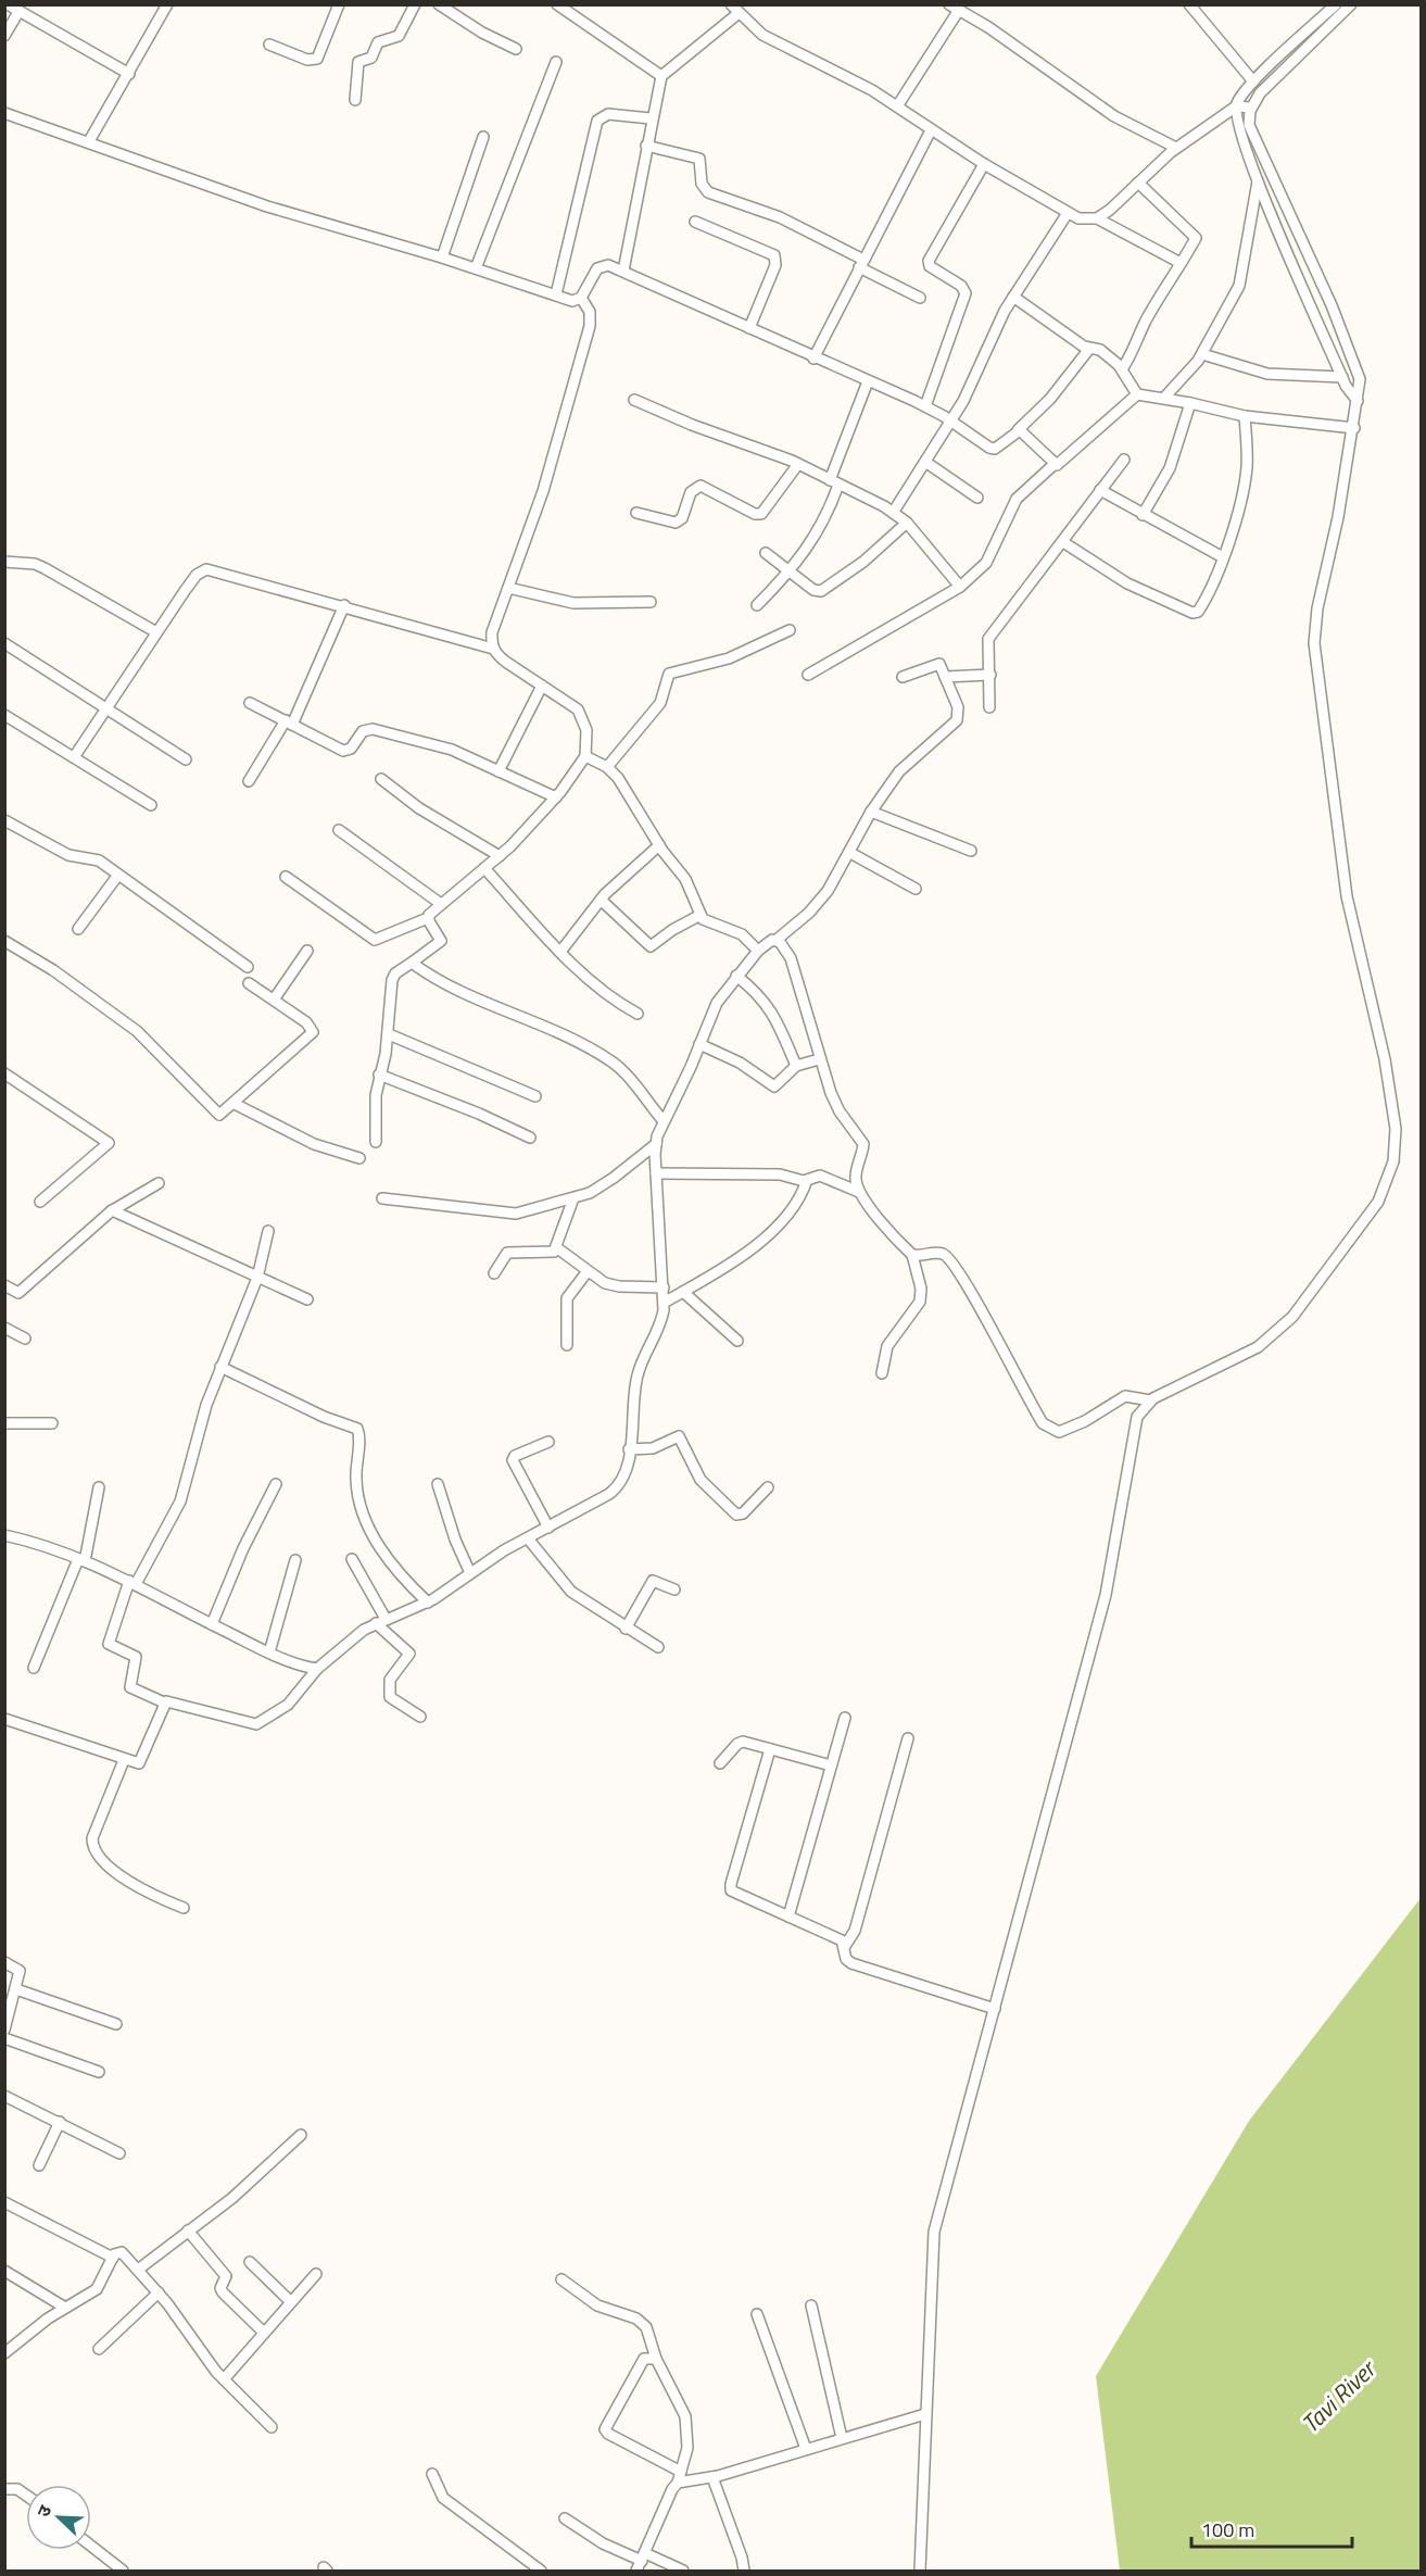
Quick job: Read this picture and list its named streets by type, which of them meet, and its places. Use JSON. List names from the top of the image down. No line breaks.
{"water":["Tavi River"],"scale_bar":"100 m","north":"top left"}
